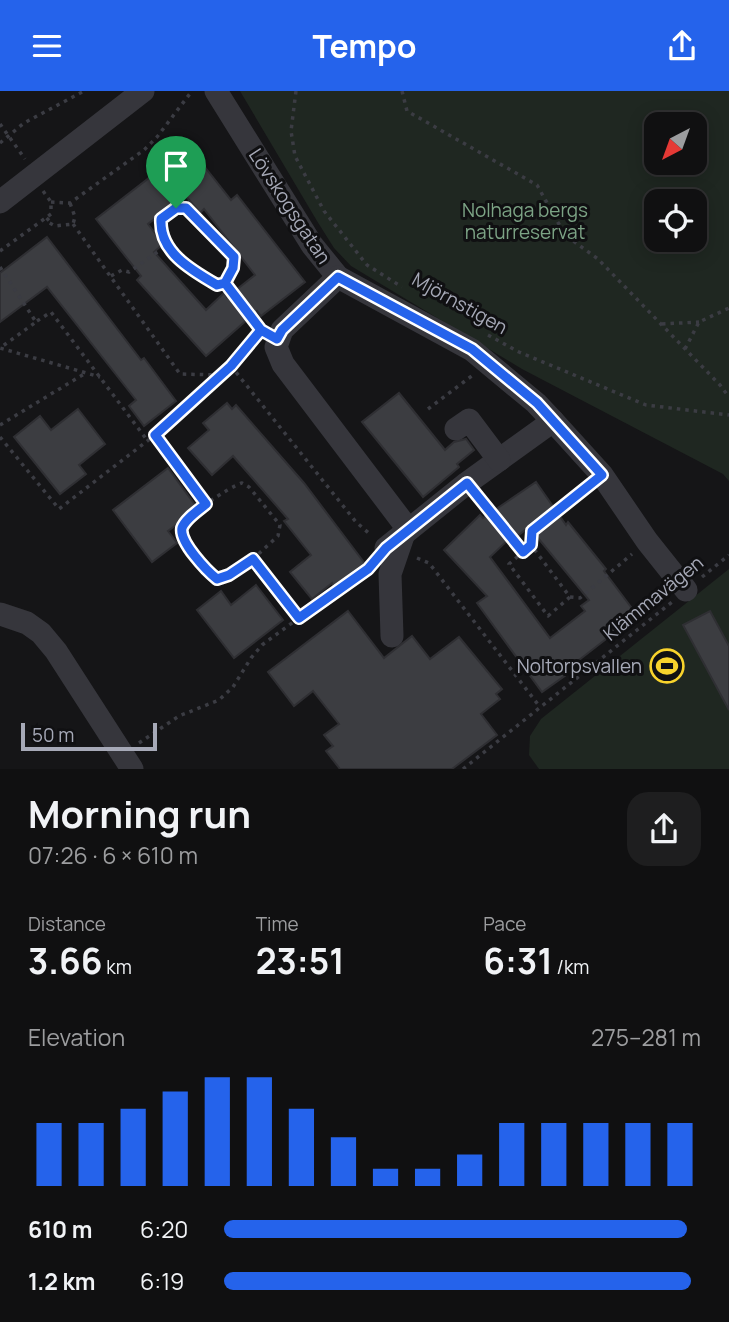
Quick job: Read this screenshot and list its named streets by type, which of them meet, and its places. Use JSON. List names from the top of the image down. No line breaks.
{"streets":{"street":["Lövskogsgatan"],"path":["Mjörnstigen","Klämmavägen"]},"crossings":[["Lövskogsgatan","Klämmavägen"]],"parks":["Nolhaga bergs naturreservat"],"places":{"sports":["Noltorpsvallen"]},"scale_bar":"50 m","north":"bottom left","page":{"header":"Tempo","scale":"50 m","heading":["Morning run","07:26 · 6 × 610 m"],"stats":[["Distance","3.66 km"],["Time","23:51"],["Pace","6:31 /km"]],"chart":["Elevation","275–281 m"],"list":[{"name":"610 m","note":"6:20"},{"name":"1.2 km","note":"6:19"}]}}
